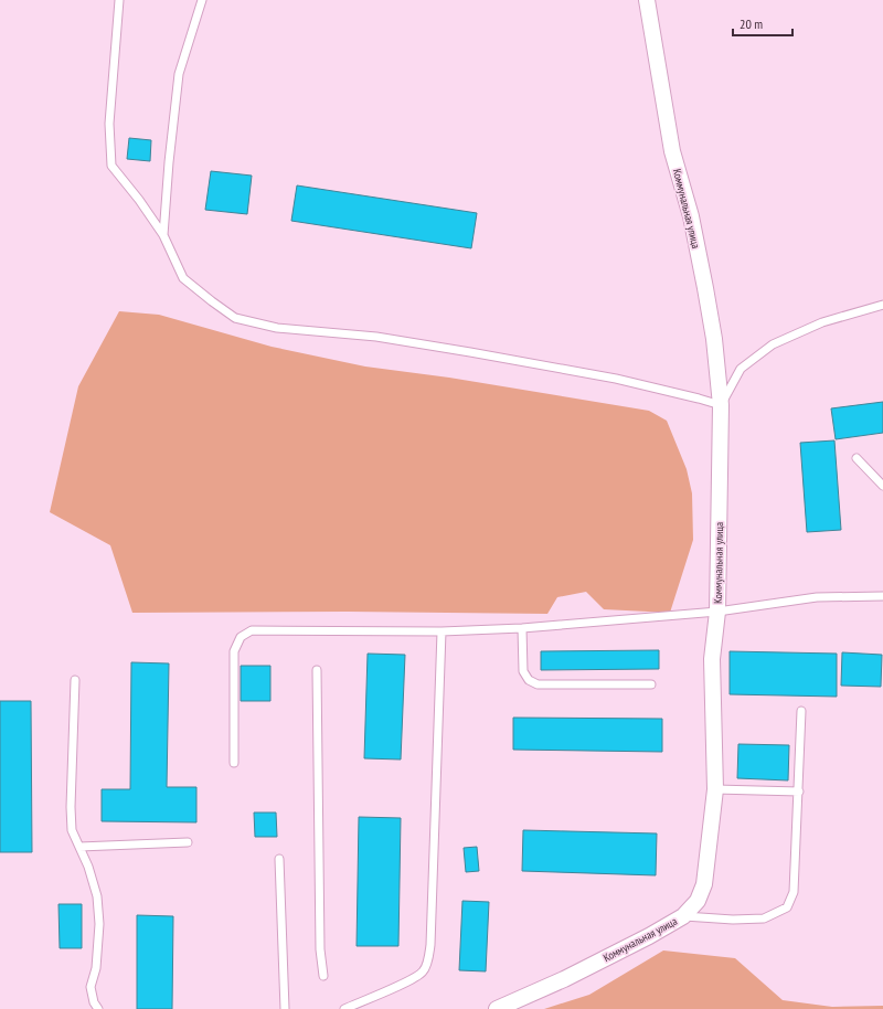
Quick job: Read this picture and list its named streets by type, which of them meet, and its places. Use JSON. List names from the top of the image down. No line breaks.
{"streets":{"street":["Коммунальная улица"]},"scale_bar":"20 m"}
